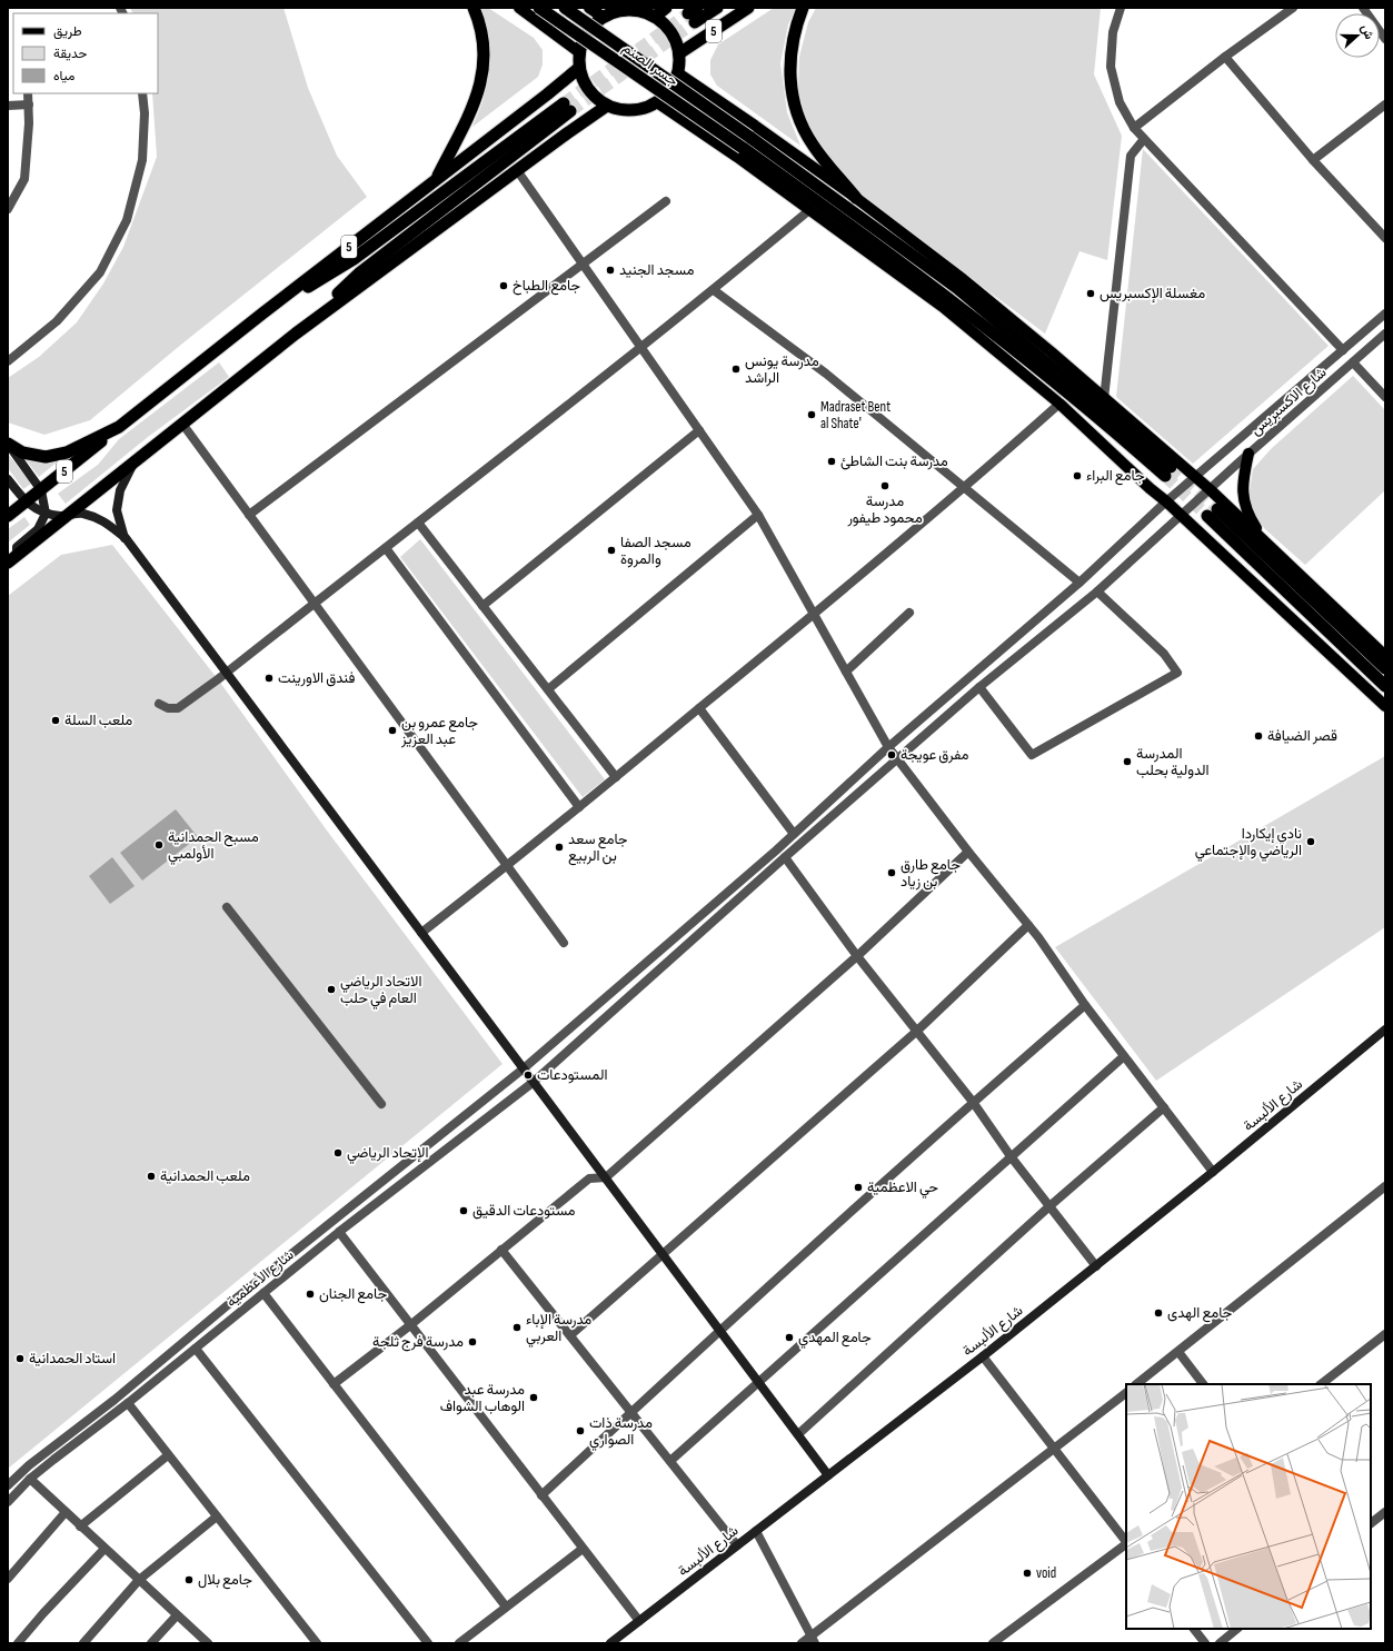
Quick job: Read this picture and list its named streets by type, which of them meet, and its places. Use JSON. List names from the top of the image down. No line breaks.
{"streets":{"highway":["5","جسر الصنم"],"main road":["شارع الألبسة"],"street":["شارع الاكسبريس","شارع الأعظمية"]},"crossings":[["شارع الاكسبريس","شارع الأعظمية"]],"places":["مسجد الجنيد","جامع الطباخ","مغسلة الإكسبريس","مدرسة يونس الراشد","Madraset Bent al Shate'","مدرسة بنت الشاطئ","جامع البراء","مدرسة محمود طيفور","مسجد الصفا والمروة","فندق الاورينت","ملعب السلة","جامع عمرو بن عبد العزيز","قصر الضيافة","مفرق عويجة","المدرسة الدولية بحلب","نادي إيكاردا الرياضي والإجتماعي","مسبح الحمدانية الأولمبي","جامع سعد بن الربيع","جامع طارق بن زياد","الاتحاد الرياضي العام في حلب","المستودعات","الإتحاد الرياضي","ملعب الحمدانية","حي الاعظمية","مستودعات الدقيق","جامع الجنان","جامع الهدى","مدرسة الإباء العربي","جامع المهدي","مدرسة فرج ثلجة","استاد الحمدانية","مدرسة عبد الوهاب الشواف","مدرسة ذات الصواري","void","جامع بلال"],"legend":["طريق","حديقة","مياه"],"north":"right"}
